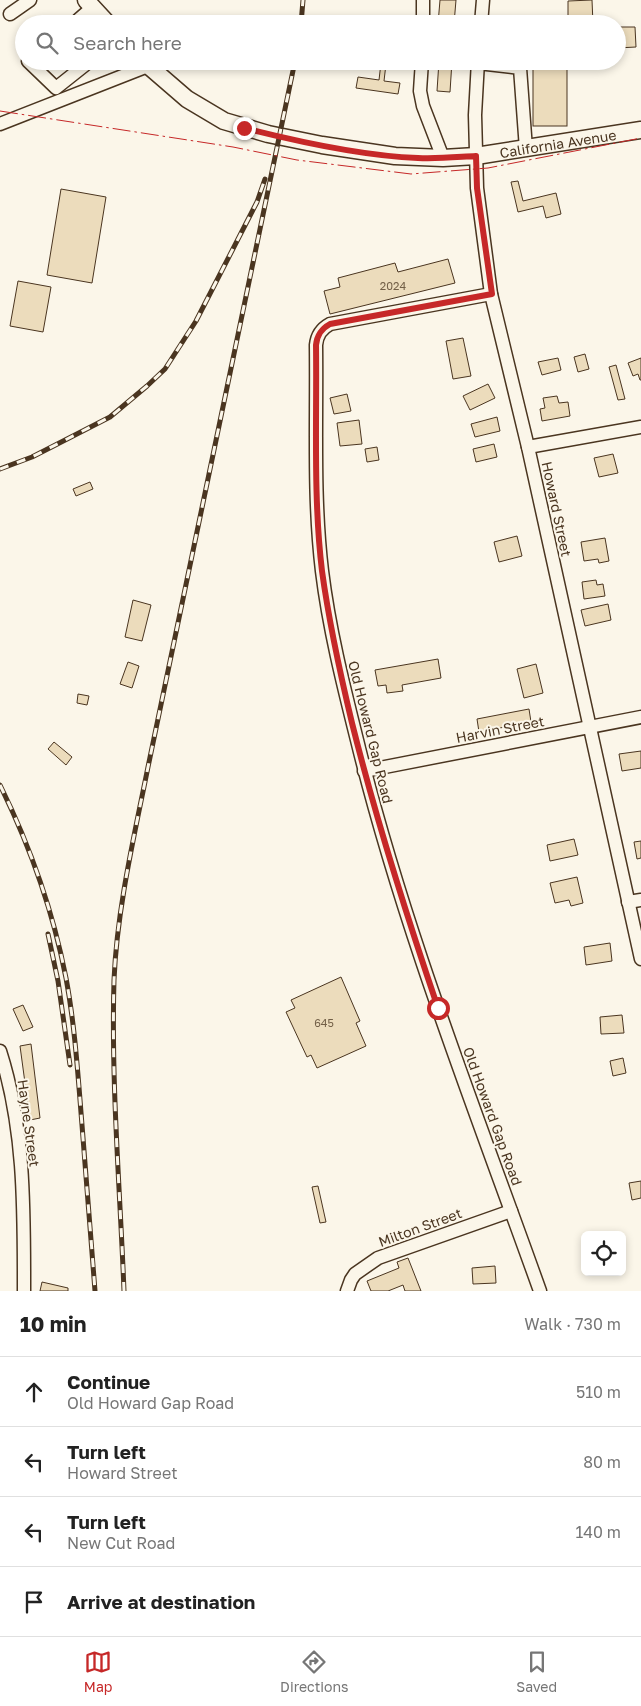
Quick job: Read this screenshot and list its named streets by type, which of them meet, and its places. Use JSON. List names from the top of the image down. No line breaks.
{"streets":{"main road":["California Avenue"],"street":["Howard Street","Harvin Street","Old Howard Gap Road","Hayne Street","Milton Street"]},"crossings":[["California Avenue","Howard Street"],["Howard Street","Harvin Street"],["Howard Street","Old Howard Gap Road"],["Harvin Street","Old Howard Gap Road"],["Old Howard Gap Road","Milton Street"]],"house_numbers":["2024","645"],"page":{"search":"Search here","heading":["10 min","Walk · 730 m"],"list":[["Continue","Old Howard Gap Road","510 m"],["Turn left","Howard Street","80 m"],["Turn left","New Cut Road","140 m"],"Arrive at destination"],"nav":["Map","Directions","Saved"]}}
